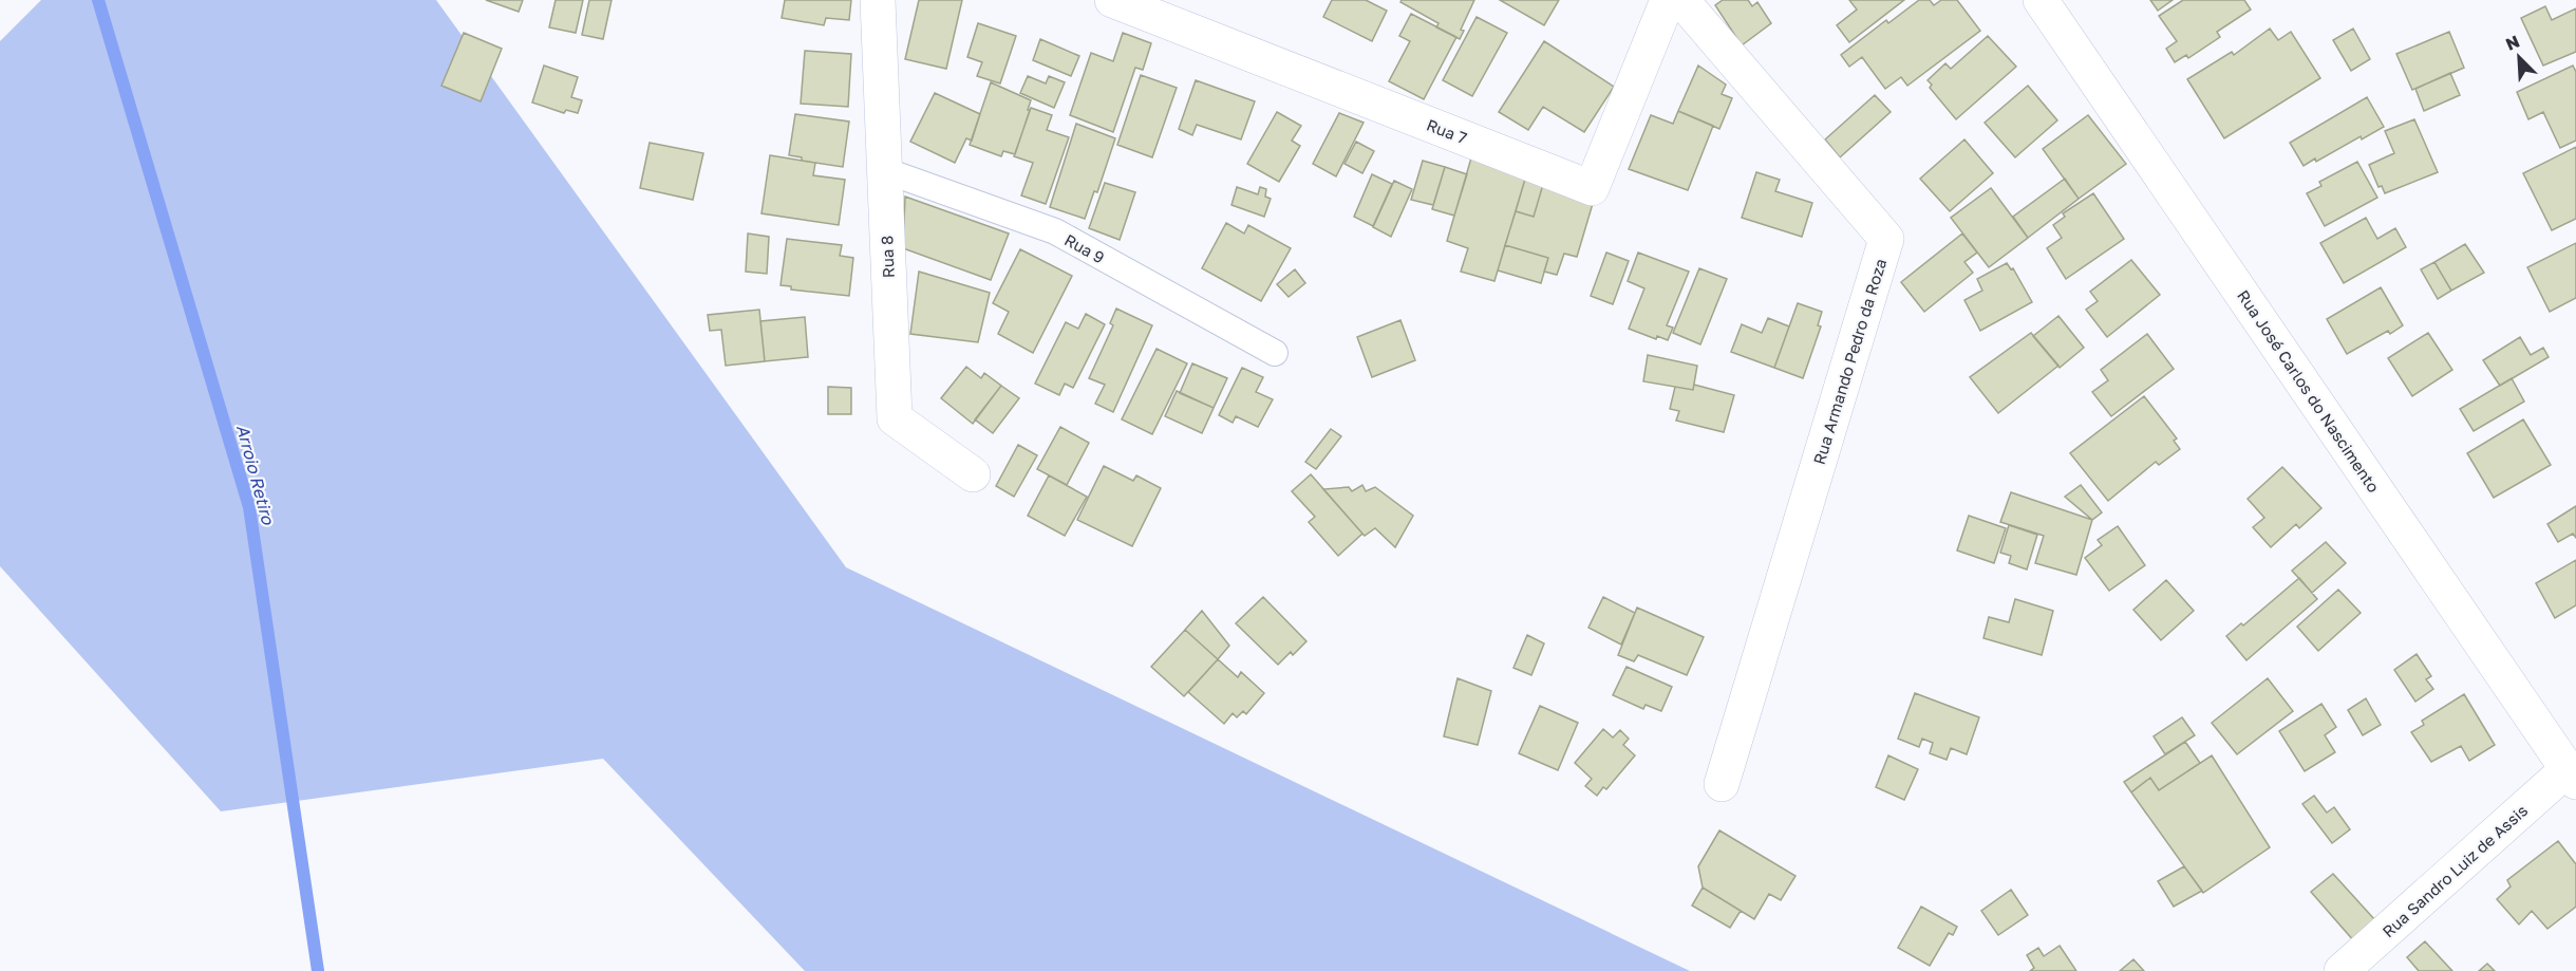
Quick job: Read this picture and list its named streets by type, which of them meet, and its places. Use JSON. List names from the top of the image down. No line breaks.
{"streets":{"street":["Rua 7","Rua 8","Rua Armando Pedro da Roza","Rua José Carlos do Nascimento","Rua Sandro Luiz de Assis"],"lane":["Rua 9"]},"crossings":[["Rua 9","Rua 8"],["Rua José Carlos do Nascimento","Rua Sandro Luiz de Assis"]],"water":["Arroio Retiro"],"north":"top left"}
